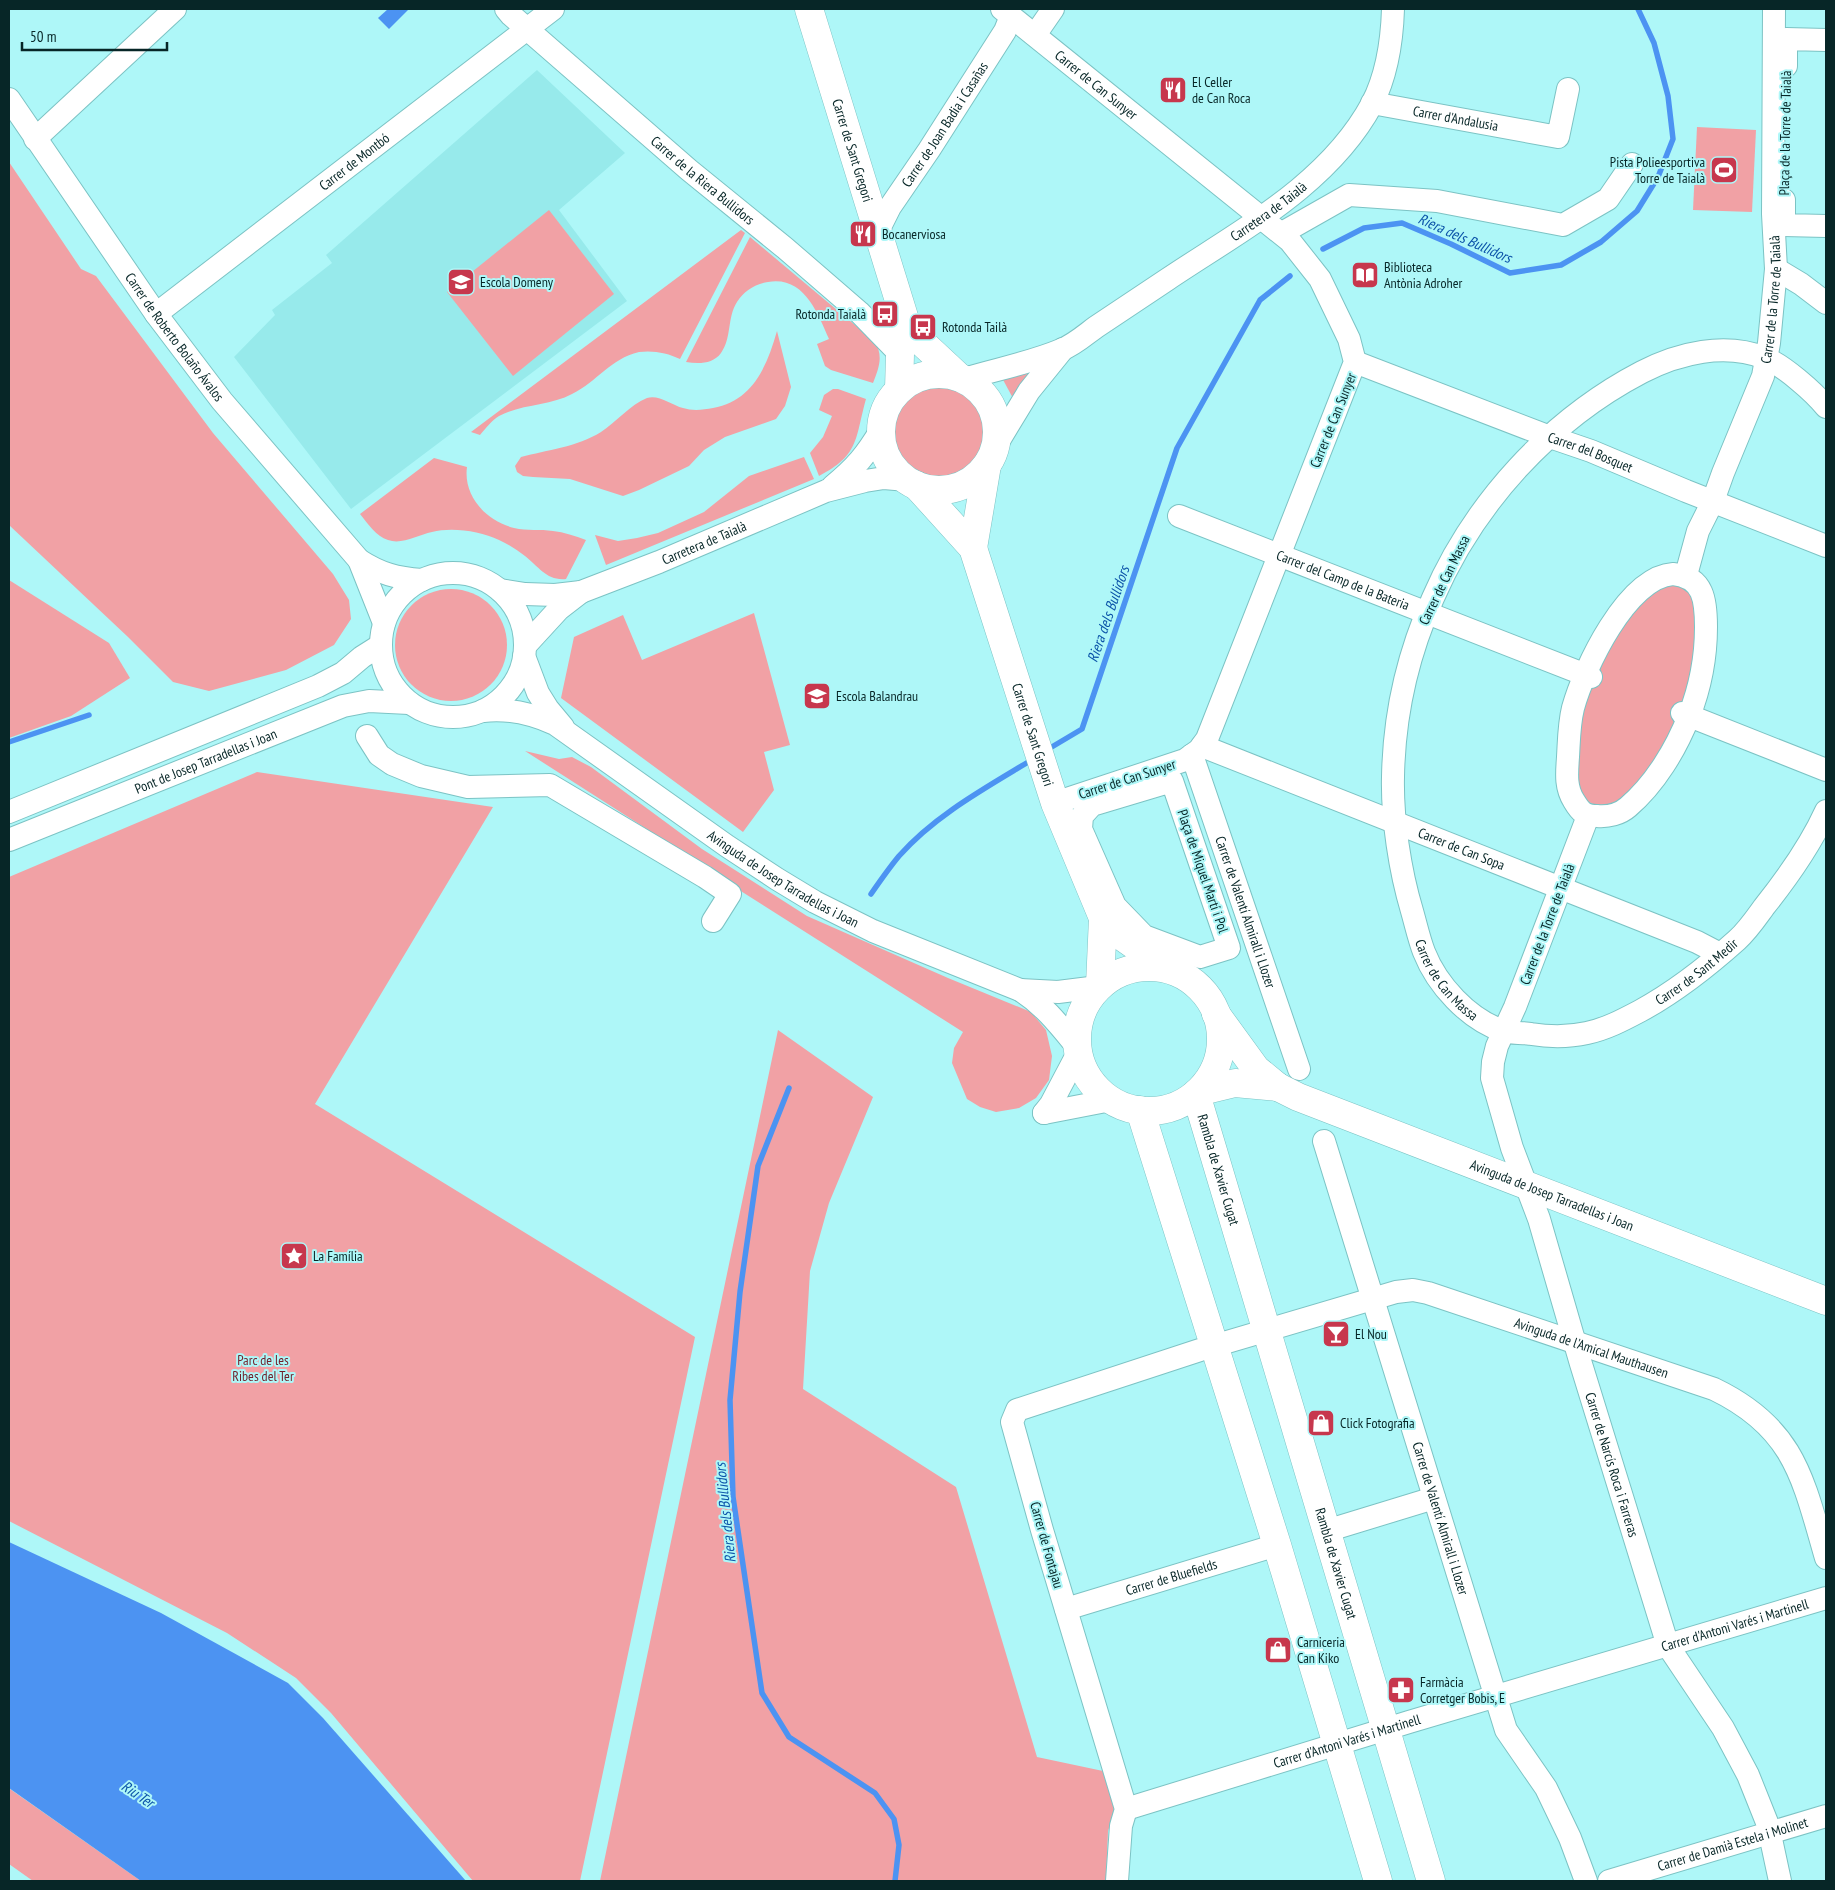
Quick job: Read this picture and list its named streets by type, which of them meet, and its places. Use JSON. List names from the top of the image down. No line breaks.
{"streets":{"main road":["Carrer de Sant Gregori","Avinguda de Josep Tarradellas i Joan","Rambla de Xavier Cugat"],"street":["Carrer de Can Sunyer","Carrer d'Andalusia","Carrer de Joan Badia i Casañas","Plaça de la Torre de Taialà","Carrer de Montbó","Carrer de la Riera Bullidors","Carretera de Taialà","Carrer de la Torre de Taialà","Carrer de Roberto Bolaño Ávalos","Carrer del Bosquet","Carrer del Camp de la Bateria","Carrer de Can Massa","Pont de Josep Tarradellas i Joan","Carrer de Can Sopa","Plaça de Miquel Martí i Pol","Carrer de Valentí Almirall i Llozer","Carrer de Sant Medir","Avinguda de l'Amical Mauthausen","Carrer de Narcís Roca i Farreras","Carrer de Fontajau","Carrer de Bluefields","Carrer d'Antoni Varés i Martinell","Carrer de Damià Estela i Molinet"]},"crossings":[["Carrer de Can Sunyer","Carrer de Joan Badia i Casañas"],["Carrer de Can Sunyer","Carrer de Sant Gregori"],["Carrer de Can Sunyer","Carretera de Taialà"],["Carrer de Can Sunyer","Carrer del Bosquet"],["Carrer de Can Sunyer","Carrer del Camp de la Bateria"],["Carrer de Can Sunyer","Carrer de Can Sopa"],["Carrer de Can Sunyer","Carrer de Valentí Almirall i Llozer"],["Carrer d'Andalusia","Carretera de Taialà"],["Carrer de Joan Badia i Casañas","Carrer de Sant Gregori"],["Carrer de Sant Gregori","Carrer de la Riera Bullidors"],["Carrer de Sant Gregori","Carretera de Taialà"],["Carrer de Sant Gregori","Avinguda de Josep Tarradellas i Joan"],["Carrer de Sant Gregori","Rambla de Xavier Cugat"],["Carrer de Montbó","Carrer de la Riera Bullidors"],["Carrer de Montbó","Carrer de Roberto Bolaño Ávalos"],["Carretera de Taialà","Carrer de Roberto Bolaño Ávalos"],["Carretera de Taialà","Pont de Josep Tarradellas i Joan"],["Carretera de Taialà","Avinguda de Josep Tarradellas i Joan"],["Carrer de la Torre de Taialà","Carrer del Bosquet"],["Carrer de la Torre de Taialà","Carrer de Can Massa"],["Carrer de la Torre de Taialà","Carrer de Can Sopa"],["Carrer de la Torre de Taialà","Carrer de Sant Medir"],["Carrer de la Torre de Taialà","Carrer de Narcís Roca i Farreras"],["Carrer de Roberto Bolaño Ávalos","Pont de Josep Tarradellas i Joan"],["Carrer de Roberto Bolaño Ávalos","Avinguda de Josep Tarradellas i Joan"],["Carrer del Bosquet","Carrer de Can Massa"],["Carrer del Camp de la Bateria","Carrer de Can Massa"],["Carrer de Can Massa","Carrer de Can Sopa"],["Carrer de Can Massa","Carrer de Sant Medir"],["Carrer de Can Massa","Carrer de Narcís Roca i Farreras"],["Pont de Josep Tarradellas i Joan","Avinguda de Josep Tarradellas i Joan"],["Carrer de Can Sopa","Carrer de Valentí Almirall i Llozer"],["Carrer de Can Sopa","Carrer de Sant Medir"],["Avinguda de Josep Tarradellas i Joan","Rambla de Xavier Cugat"],["Avinguda de Josep Tarradellas i Joan","Carrer de Narcís Roca i Farreras"],["Carrer de Valentí Almirall i Llozer","Avinguda de l'Amical Mauthausen"],["Carrer de Valentí Almirall i Llozer","Carrer d'Antoni Varés i Martinell"],["Carrer de Sant Medir","Carrer de Narcís Roca i Farreras"],["Rambla de Xavier Cugat","Avinguda de l'Amical Mauthausen"],["Rambla de Xavier Cugat","Carrer d'Antoni Varés i Martinell"],["Avinguda de l'Amical Mauthausen","Carrer de Narcís Roca i Farreras"],["Carrer de Narcís Roca i Farreras","Carrer d'Antoni Varés i Martinell"],["Carrer de Narcís Roca i Farreras","Carrer de Damià Estela i Molinet"],["Carrer de Fontajau","Carrer de Bluefields"],["Carrer de Fontajau","Carrer d'Antoni Varés i Martinell"]],"water":["Riera dels Bullidors","Riu Ter"],"parks":["Parc de les Ribes del Ter"],"places":{"restaurant":["El Celler de Can Roca","Bocanerviosa"],"sports":["Pista Polieesportiva Torre de Taialà"],"library":["Biblioteca Antònia Adroher"],"school or university":["Escola Domeny","Escola Balandrau"],"bus stop":["Rotonda Taialà","Rotonda Tailà"],"place":["La Família"],"bar":["El Nou"],"shop":["Click Fotografia","Carniceria Can Kiko"],"pharmacy":["Farmàcia Corretger Bobis, E"]},"scale_bar":"50 m"}
